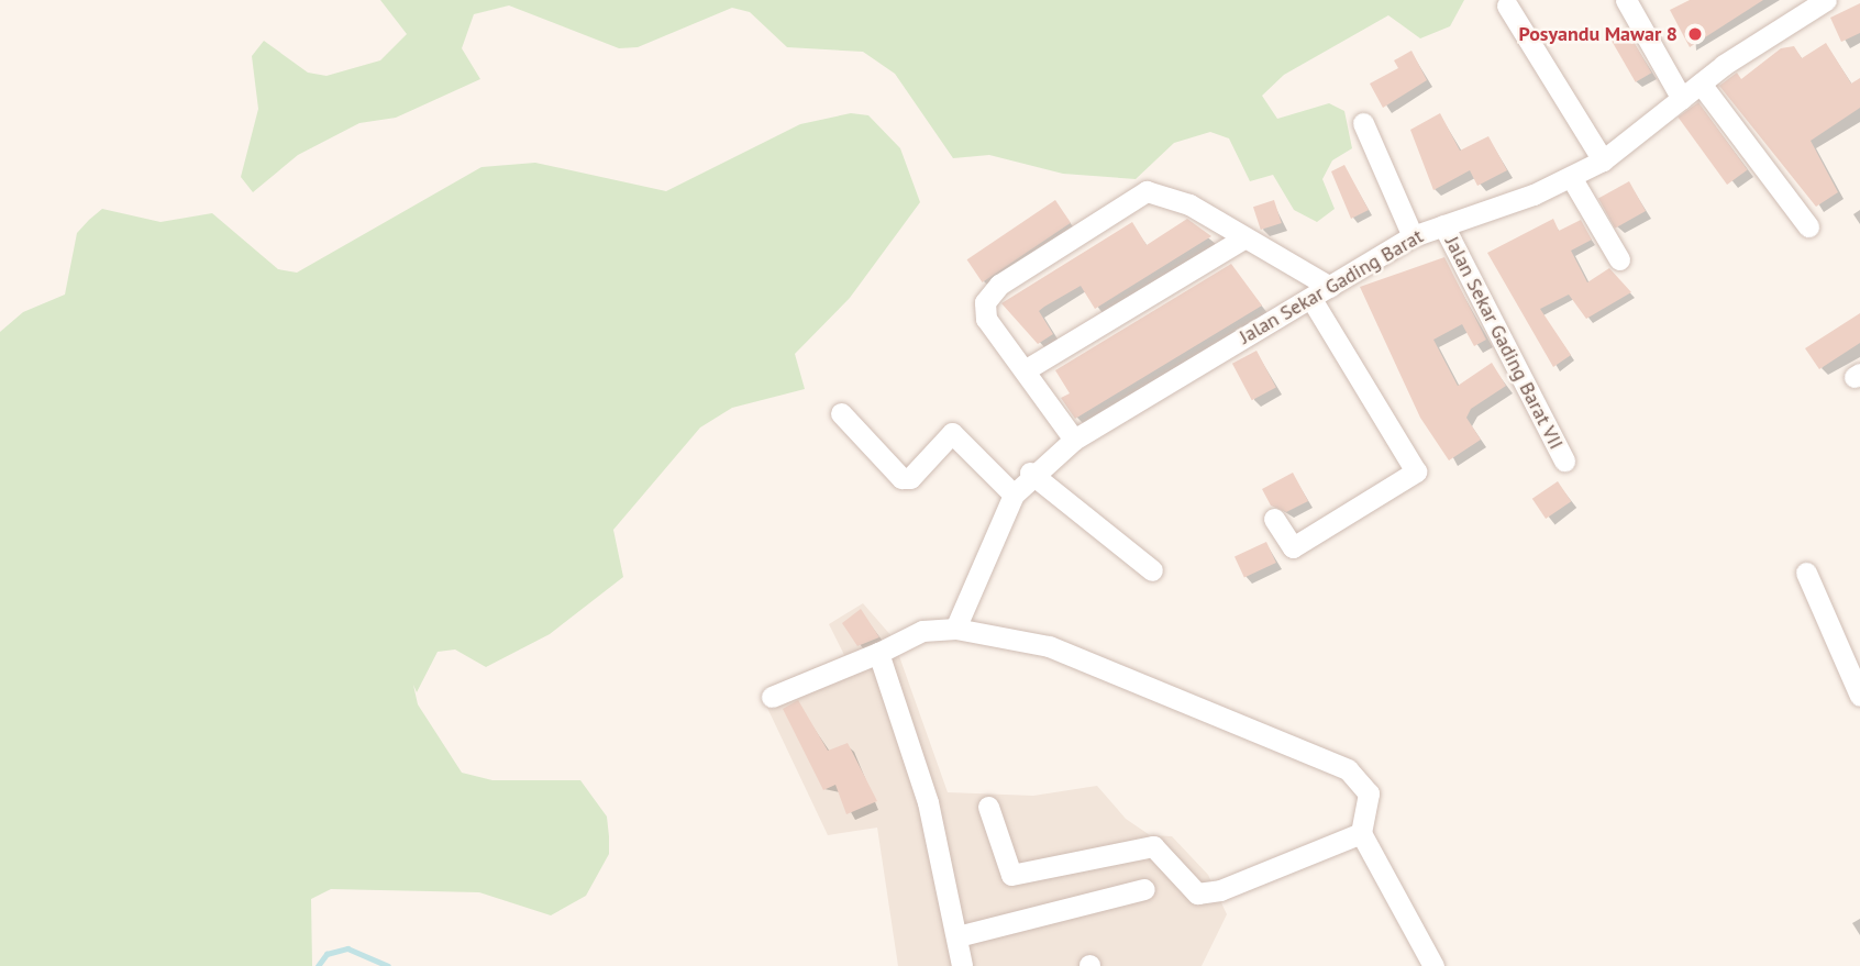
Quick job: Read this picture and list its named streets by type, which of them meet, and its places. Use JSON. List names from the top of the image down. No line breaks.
{"streets":{"street":["Jalan Sekar Gading Barat","Jalan Sekar Gading Barat VII"]},"crossings":[["Jalan Sekar Gading Barat","Jalan Sekar Gading Barat VII"]],"places":["Posyandu Mawar 8"]}
